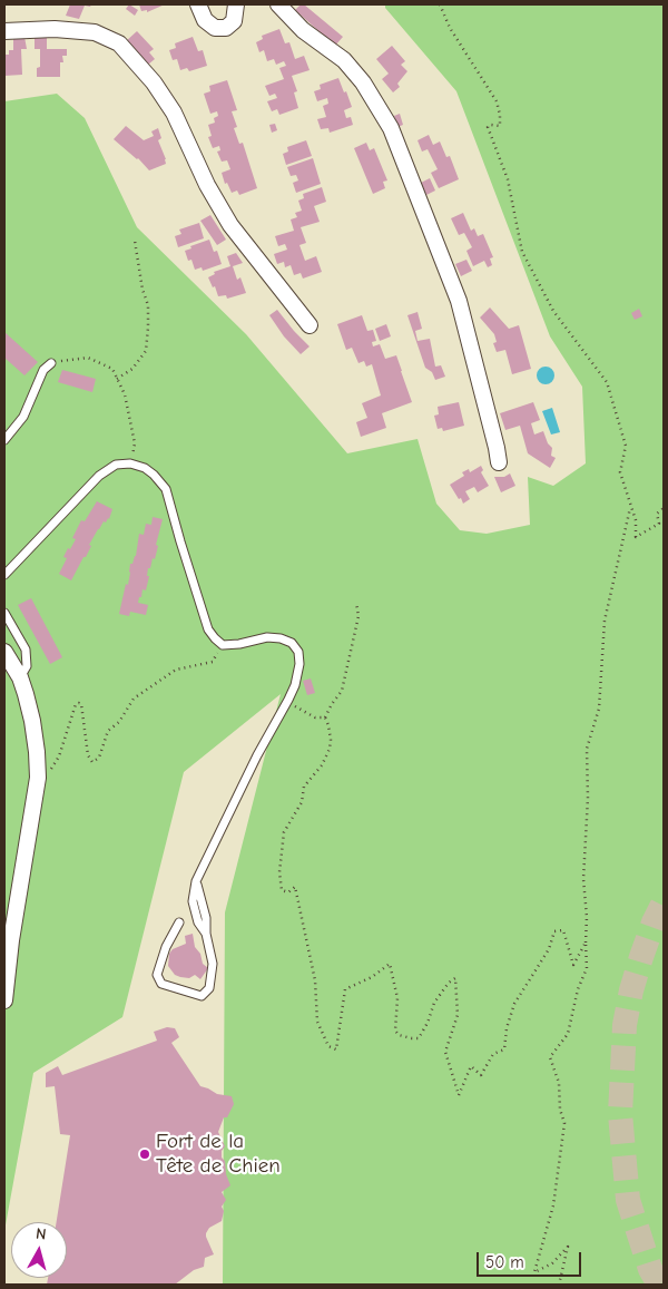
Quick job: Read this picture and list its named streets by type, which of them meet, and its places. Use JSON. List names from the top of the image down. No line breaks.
{"places":["Fort de la Tête de Chien"],"scale_bar":"50 m","north":"top"}
